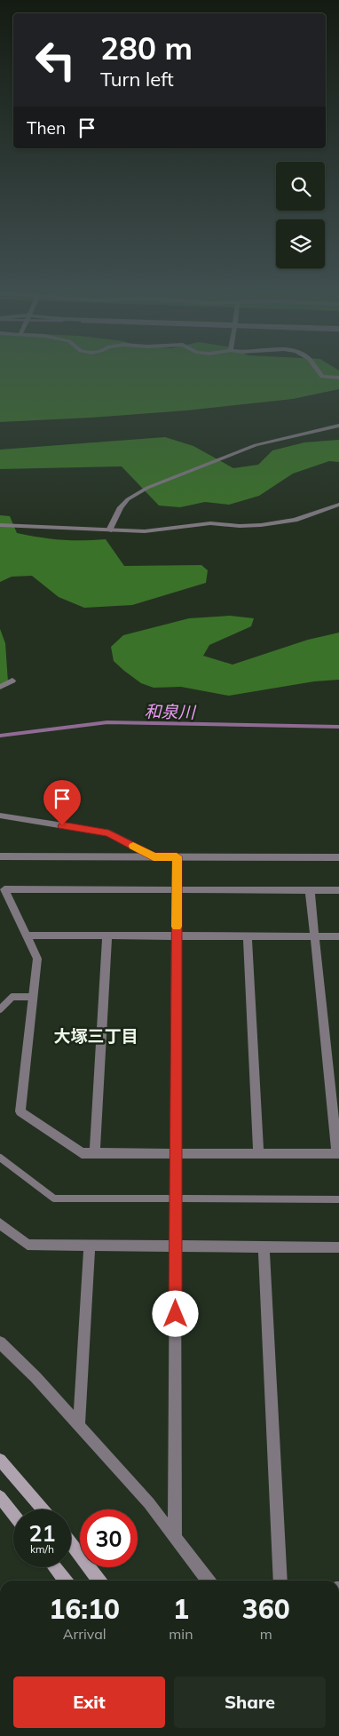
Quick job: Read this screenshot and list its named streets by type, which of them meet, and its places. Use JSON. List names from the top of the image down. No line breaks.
{"districts":["大塚三丁目"],"water":["和泉川"],"page":{"turn":["280 m","Turn left"],"then":"Then","speed":"21 km/h","limit":"30","eta":["16:10","Arrival","1","min","360","m"],"buttons":["Exit","Share"]}}
